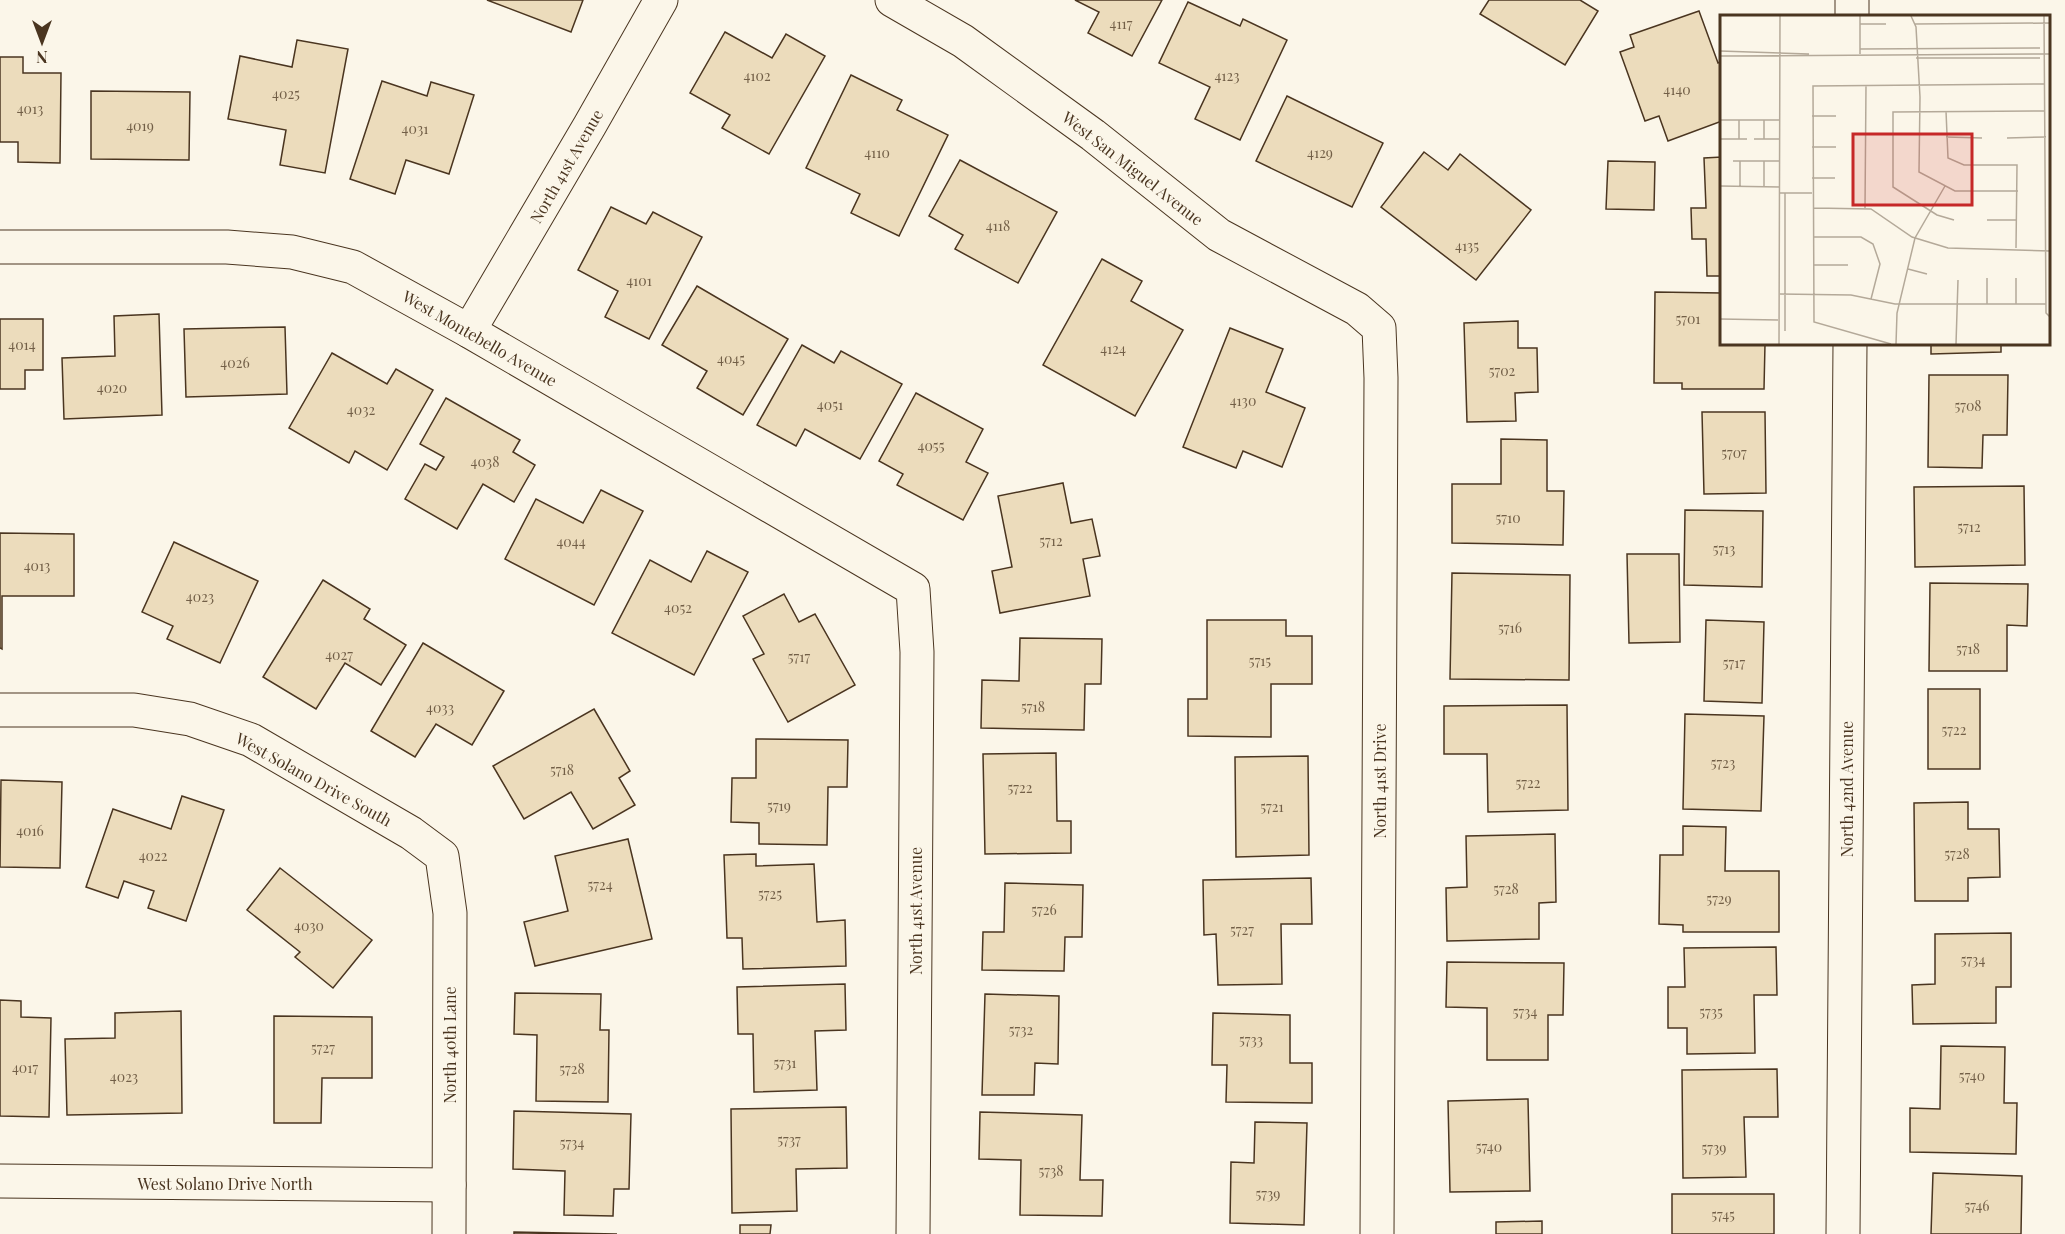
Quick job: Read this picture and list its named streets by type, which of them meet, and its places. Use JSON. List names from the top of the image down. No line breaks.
{"streets":{"street":["North 41st Avenue","West San Miguel Avenue","West Montebello Avenue","West Solano Drive South","North 41st Drive","North 42nd Avenue","North 40th Lane","West Solano Drive North"]},"crossings":[["North 41st Avenue","West Montebello Avenue"],["West San Miguel Avenue","North 41st Drive"],["West Solano Drive South","North 40th Lane"],["North 40th Lane","West Solano Drive North"]],"house_numbers":["4117","4102","4123","4140","4025","4013","4019","4031","4110","4129","4118","4135","4101","5701","4014","4124","4045","4026","5702","4020","4130","4051","5708","4032","4055","5707","4038","5710","5712","5712","4044","5713","4013","4023","4052","5716","5718","4027","5717","5715","5717","5718","4033","5722","5723","5718","5722","5722","5719","5721","4016","5728","4022","5724","5728","5725","5729","5726","4030","5727","5734","5734","5735","5732","5733","5727","5731","4017","5728","5740","4023","5737","5734","5740","5739","5738","5739","5746","5745"],"north":"bottom"}
